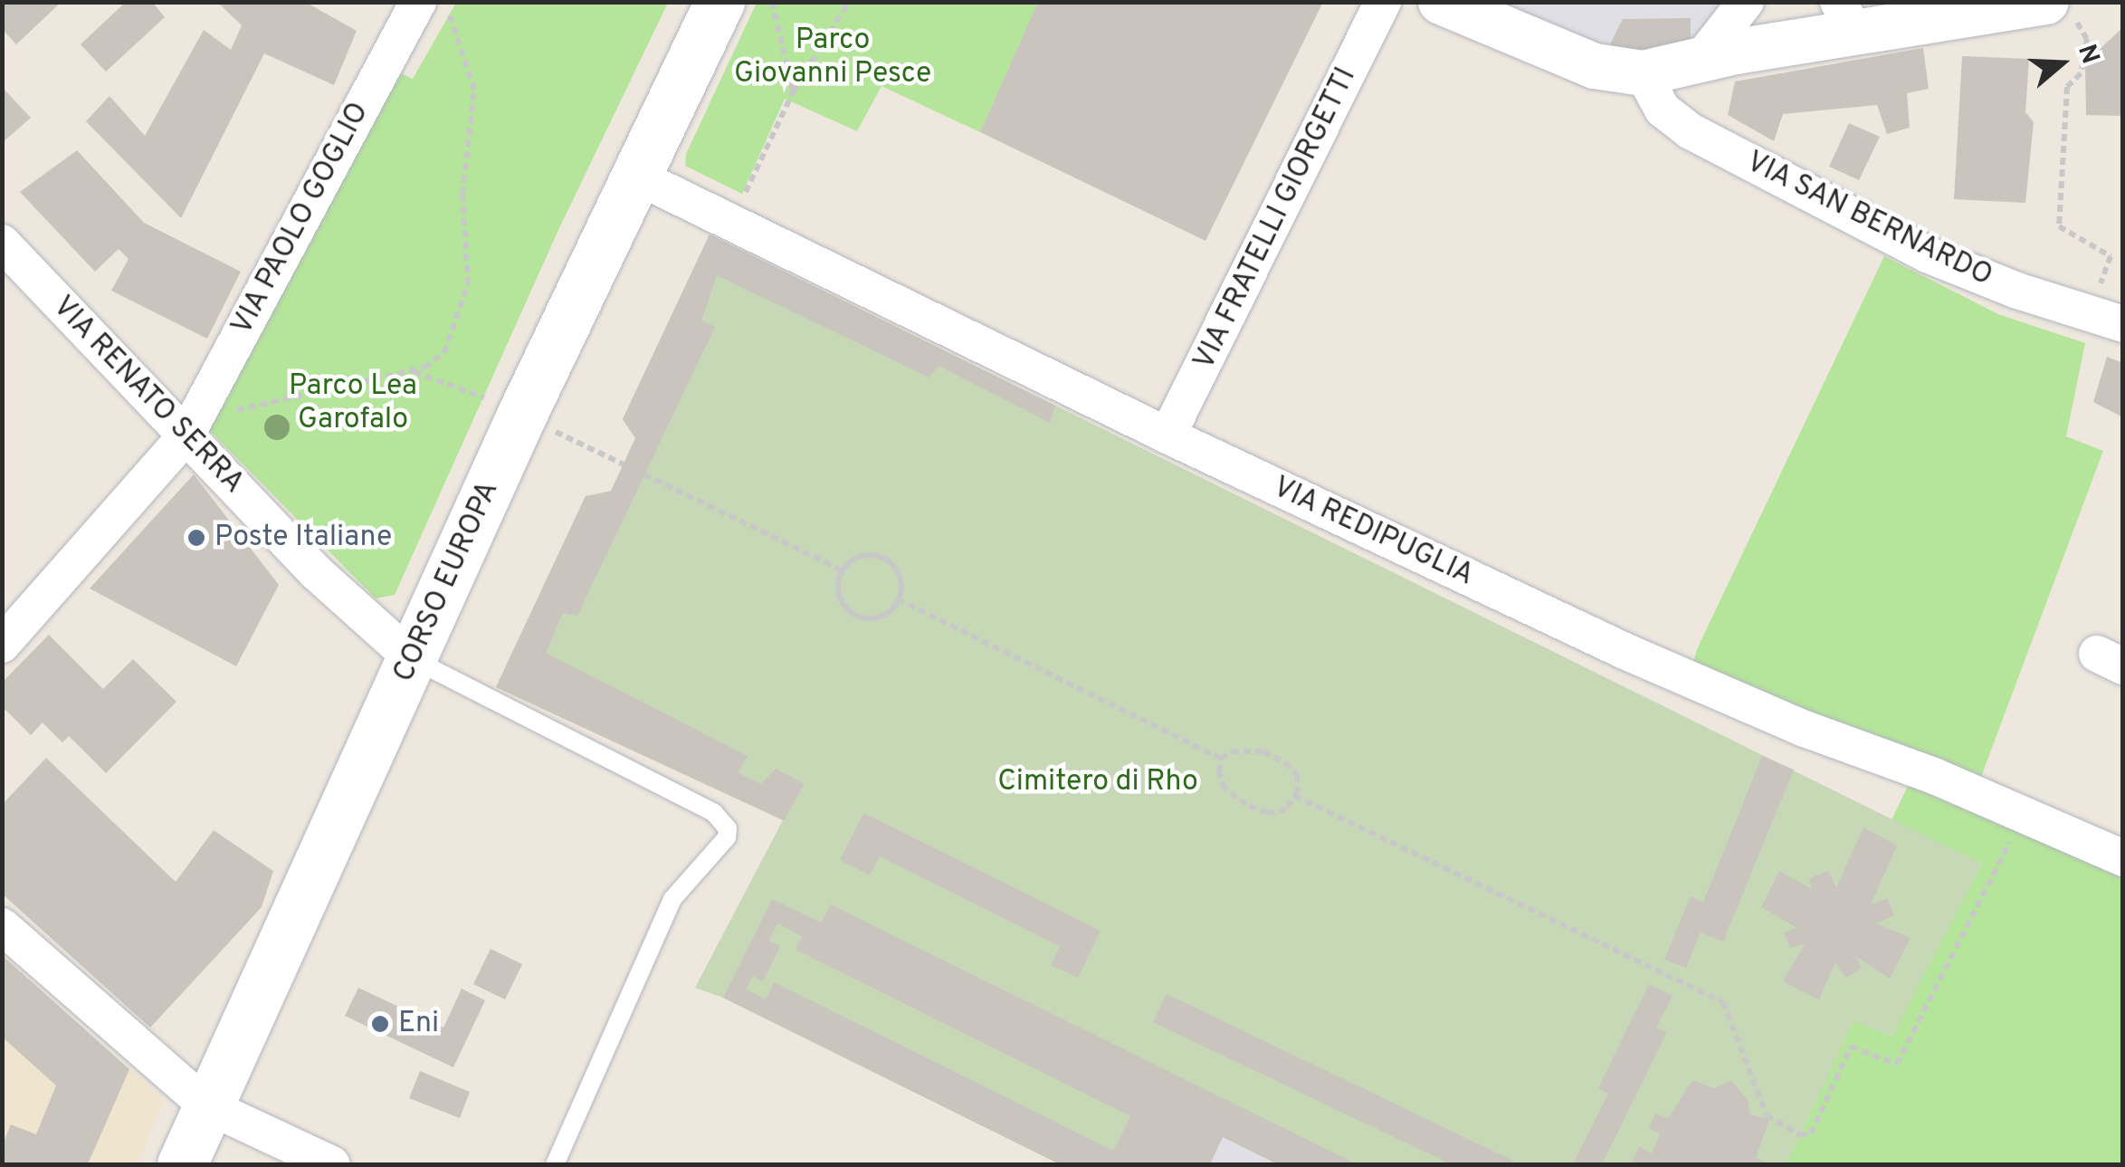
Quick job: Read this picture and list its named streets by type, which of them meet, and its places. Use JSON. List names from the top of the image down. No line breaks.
{"streets":{"main road":["CORSO EUROPA"],"street":["VIA PAOLO GOGLIO","VIA FRATELLI GIORGETTI","VIA SAN BERNARDO","VIA RENATO SERRA","VIA REDIPUGLIA"]},"crossings":[["VIA PAOLO GOGLIO","VIA RENATO SERRA"],["VIA FRATELLI GIORGETTI","VIA REDIPUGLIA"],["VIA RENATO SERRA","CORSO EUROPA"],["VIA REDIPUGLIA","CORSO EUROPA"]],"parks":["Parco Giovanni Pesce","Parco Lea Garofalo","Cimitero di Rho"],"places":["Poste Italiane","Eni"],"north":"right"}
